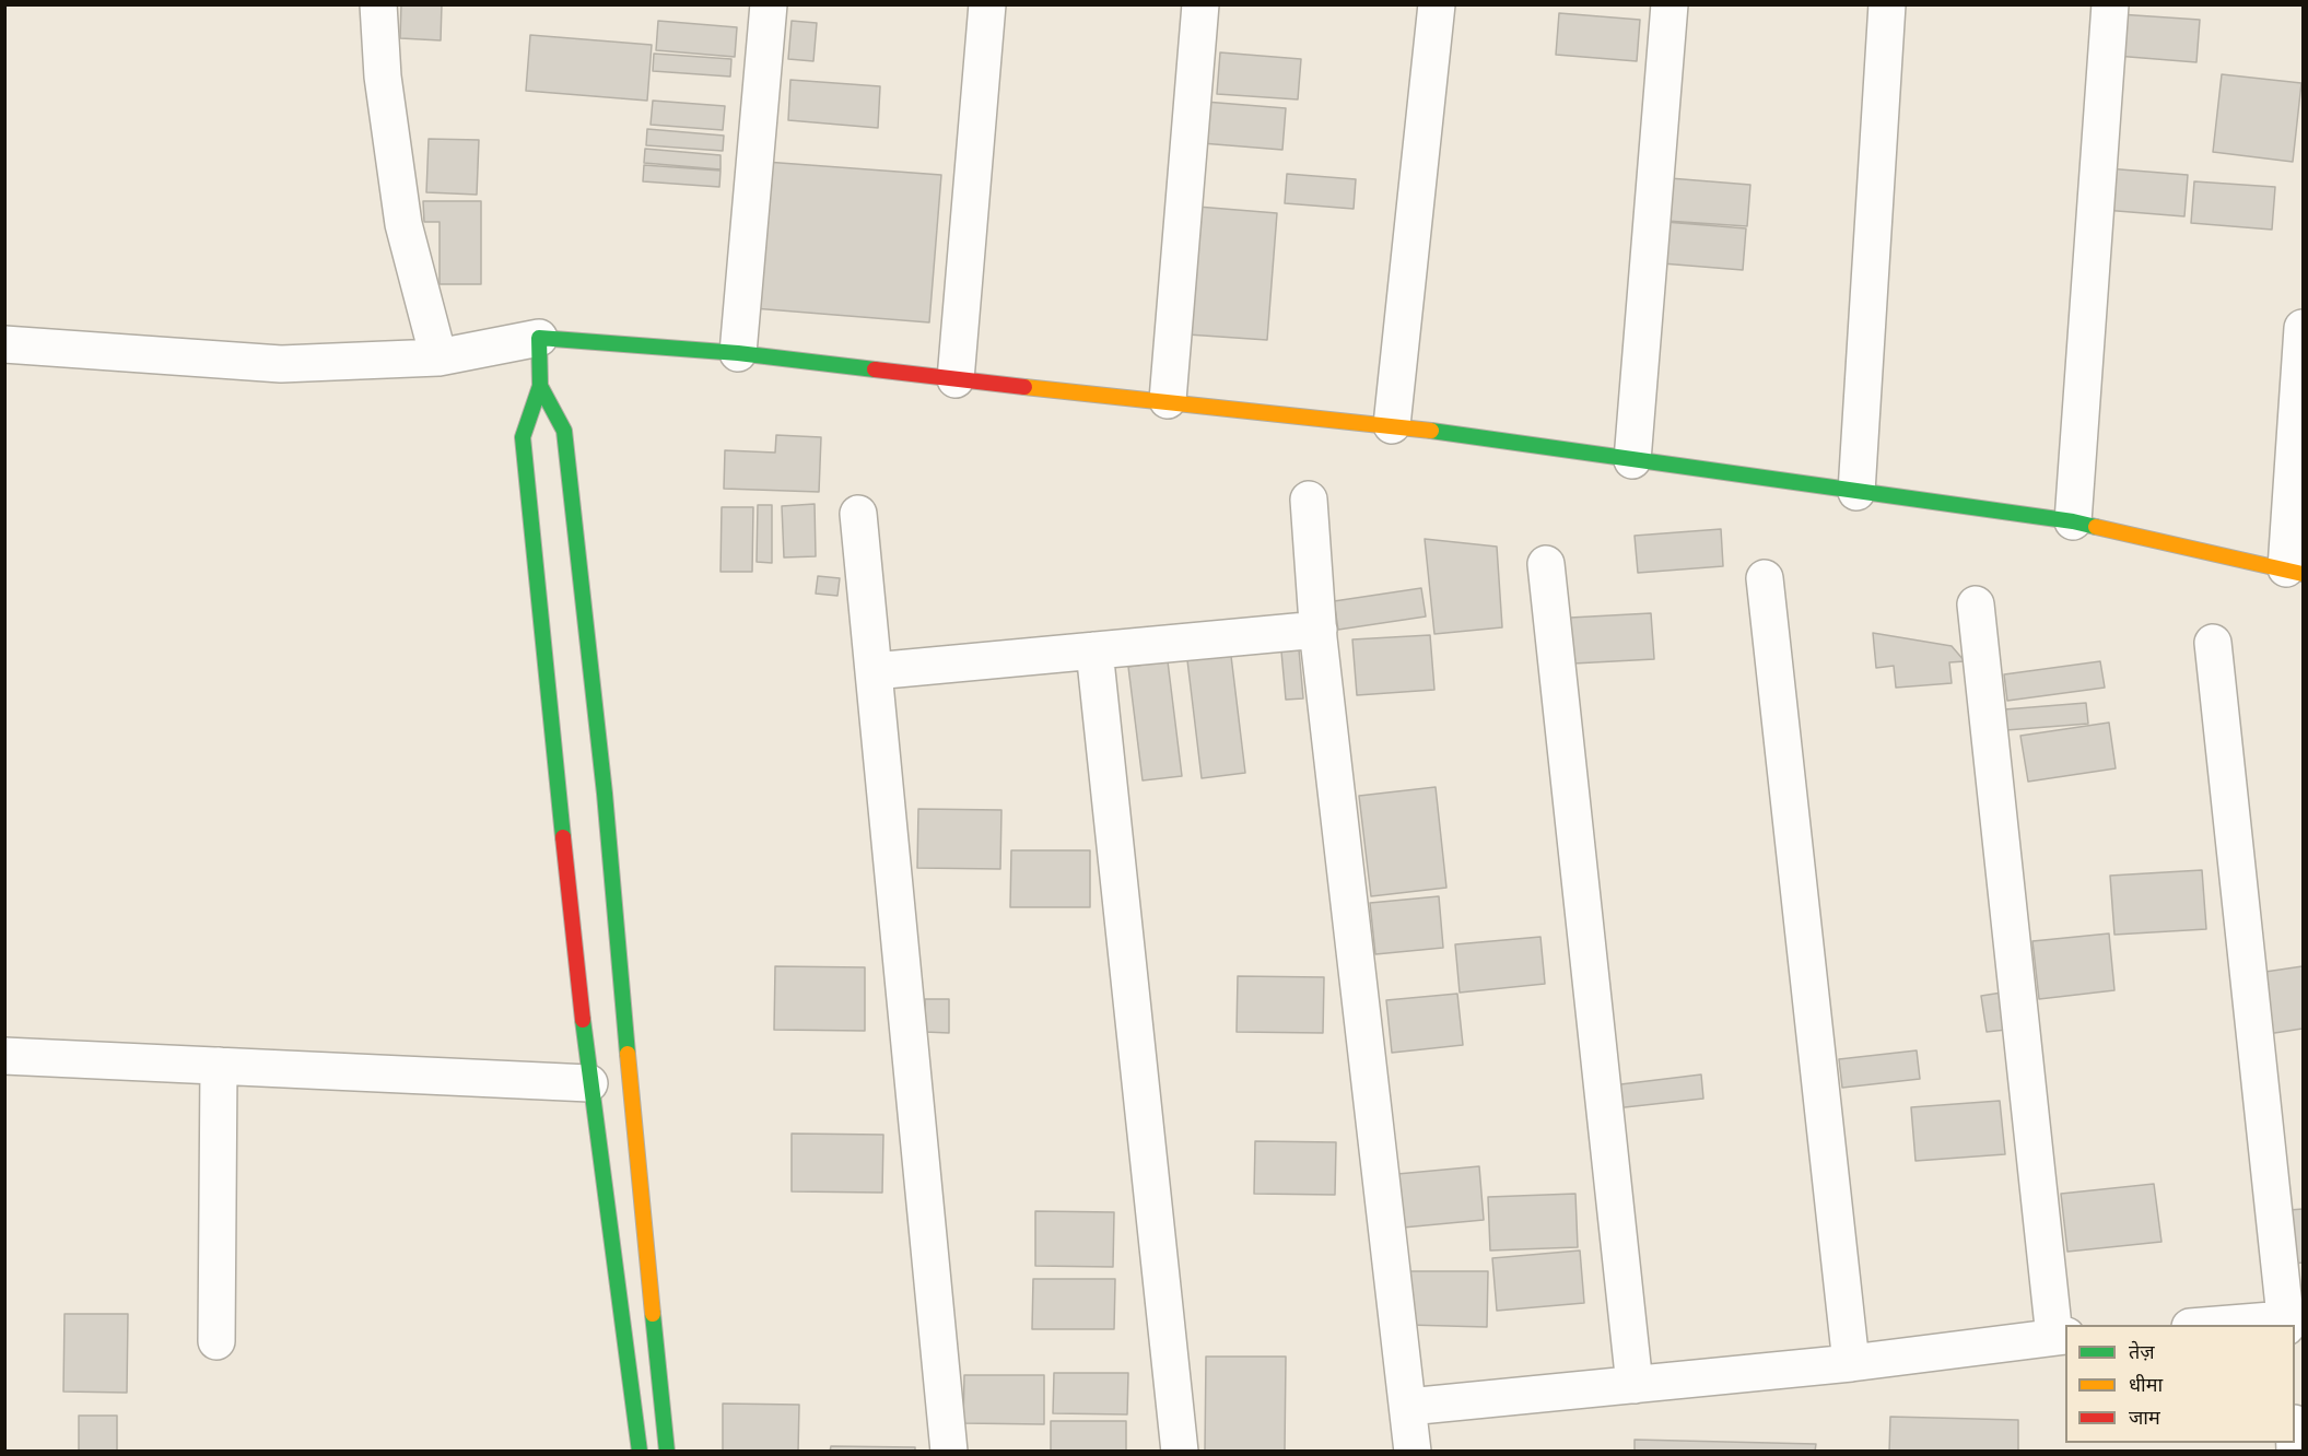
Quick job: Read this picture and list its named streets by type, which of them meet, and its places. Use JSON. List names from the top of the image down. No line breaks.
{"legend":["तेज़","धीमा","जाम"]}
